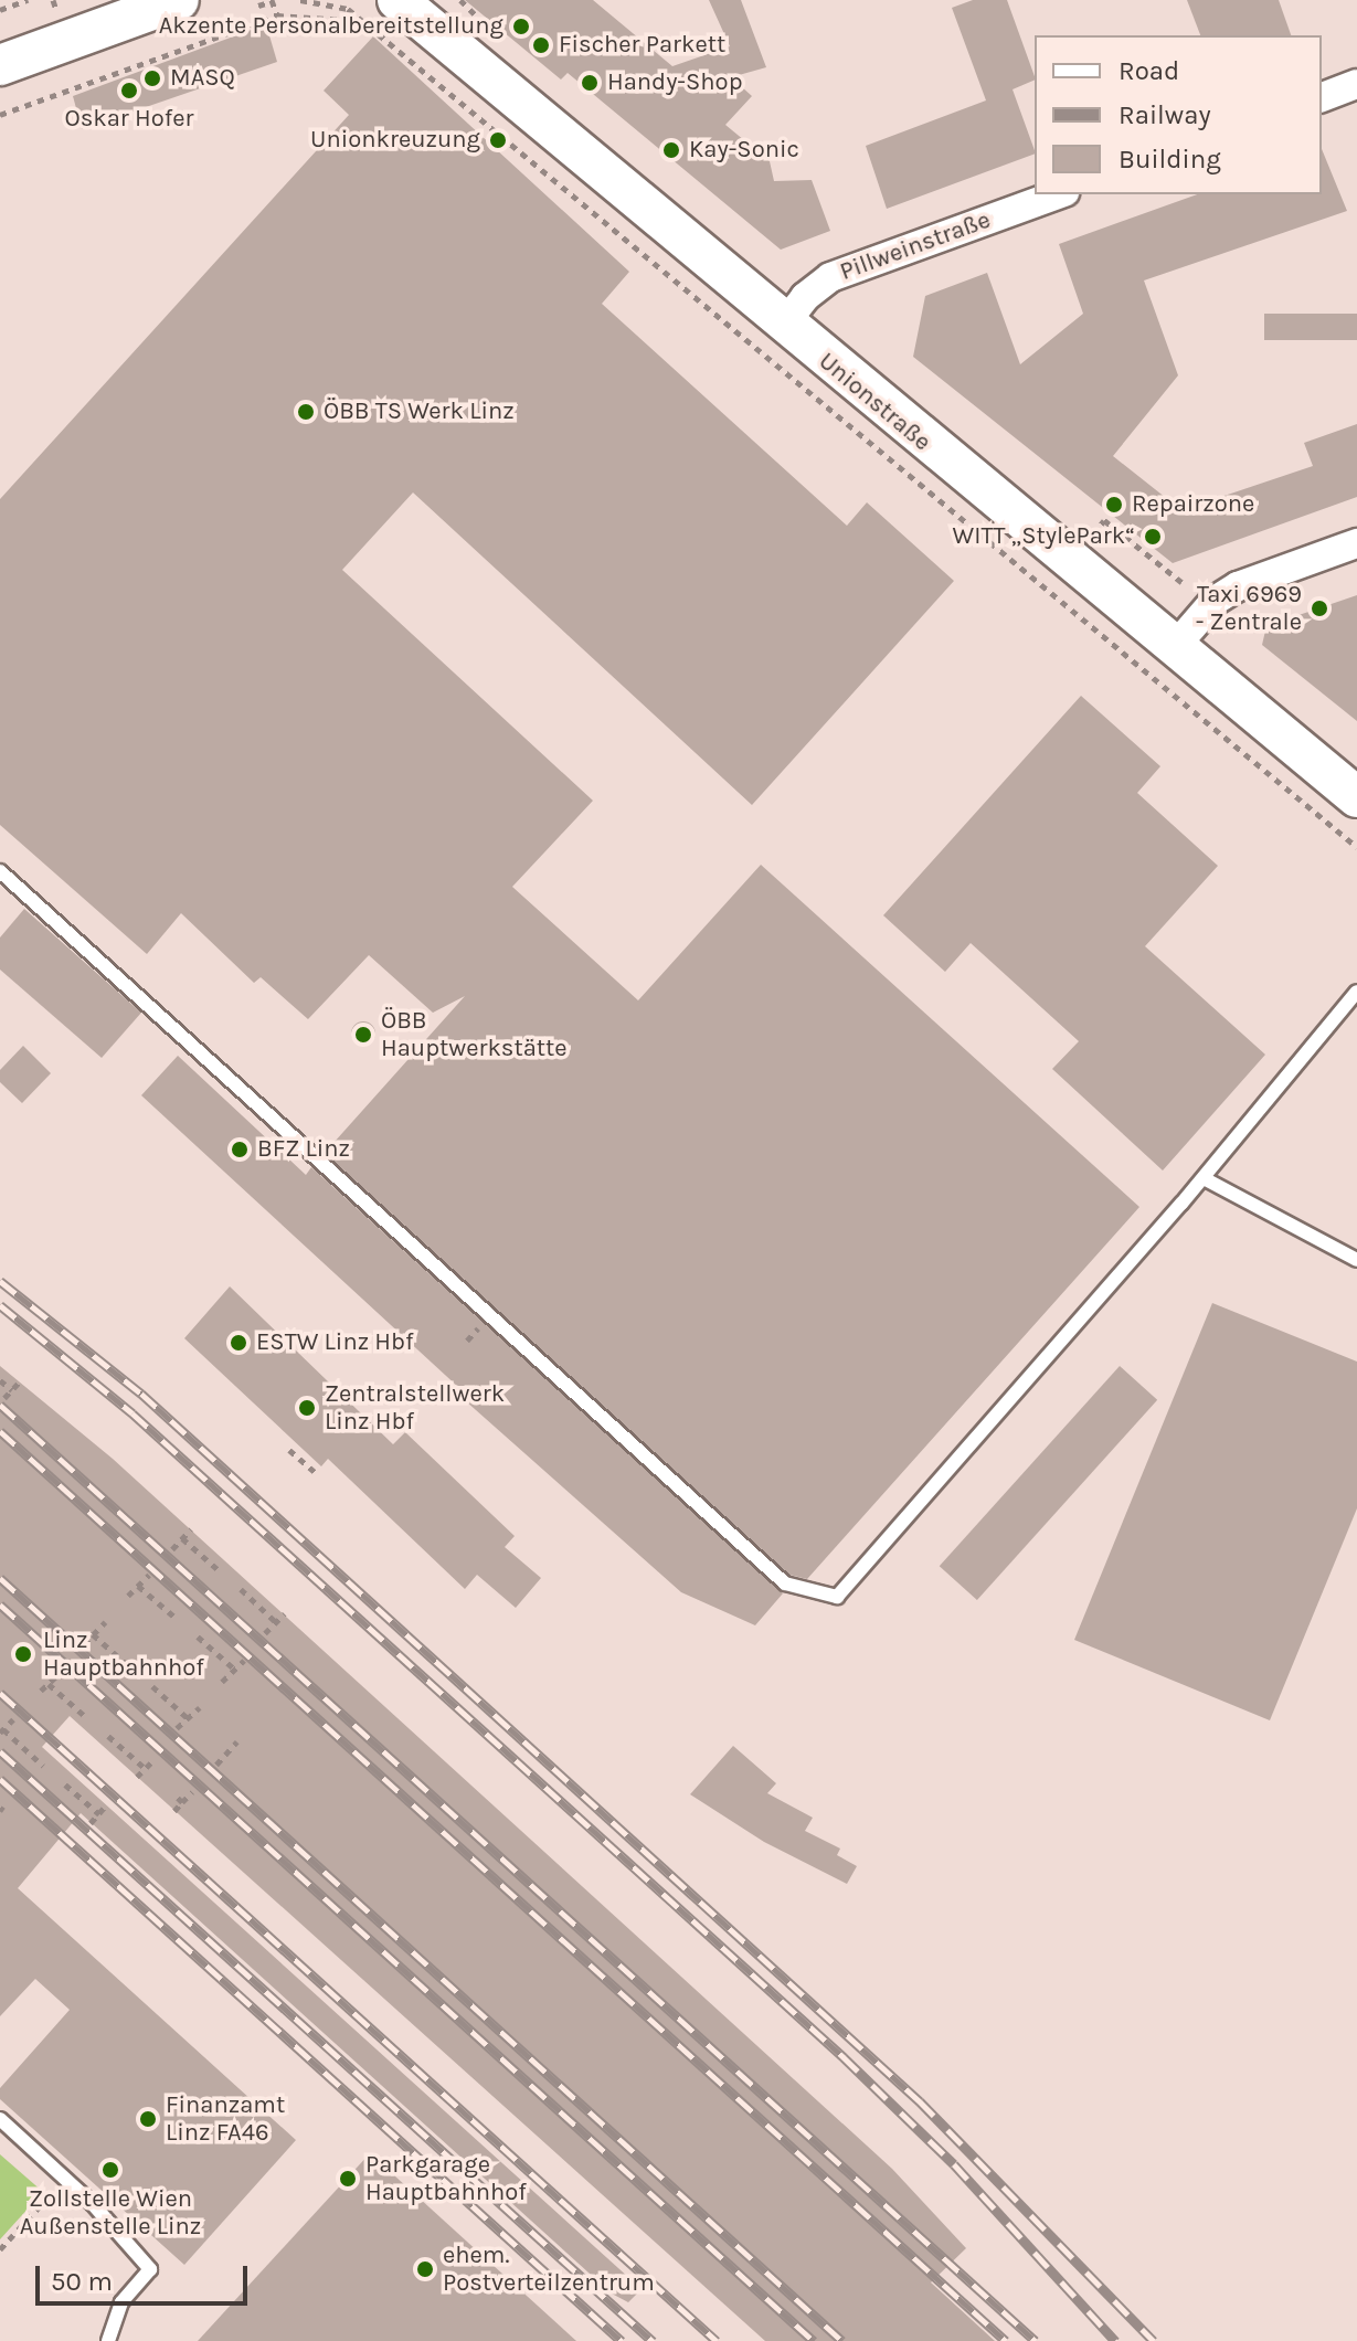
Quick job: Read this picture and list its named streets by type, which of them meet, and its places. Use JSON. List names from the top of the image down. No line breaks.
{"streets":{"main road":["Unionstraße"],"street":["Pillweinstraße"]},"crossings":[["Pillweinstraße","Unionstraße"]],"places":["Akzente Personalbereitstellung","Fischer Parkett","MASQ","Handy-Shop","Oskar Hofer","Unionkreuzung","Kay-Sonic","ÖBB TS Werk Linz","Repairzone","WITT „StylePark“","Taxi 6969 - Zentrale","ÖBB Hauptwerkstätte","BFZ Linz","ESTW Linz Hbf","Zentralstellwerk Linz Hbf","Linz Hauptbahnhof","Finanzamt Linz FA46","Zollstelle Wien Außenstelle Linz","Parkgarage Hauptbahnhof","ehem. Postverteilzentrum"],"legend":["Road","Railway","Building"],"scale_bar":"50 m"}
